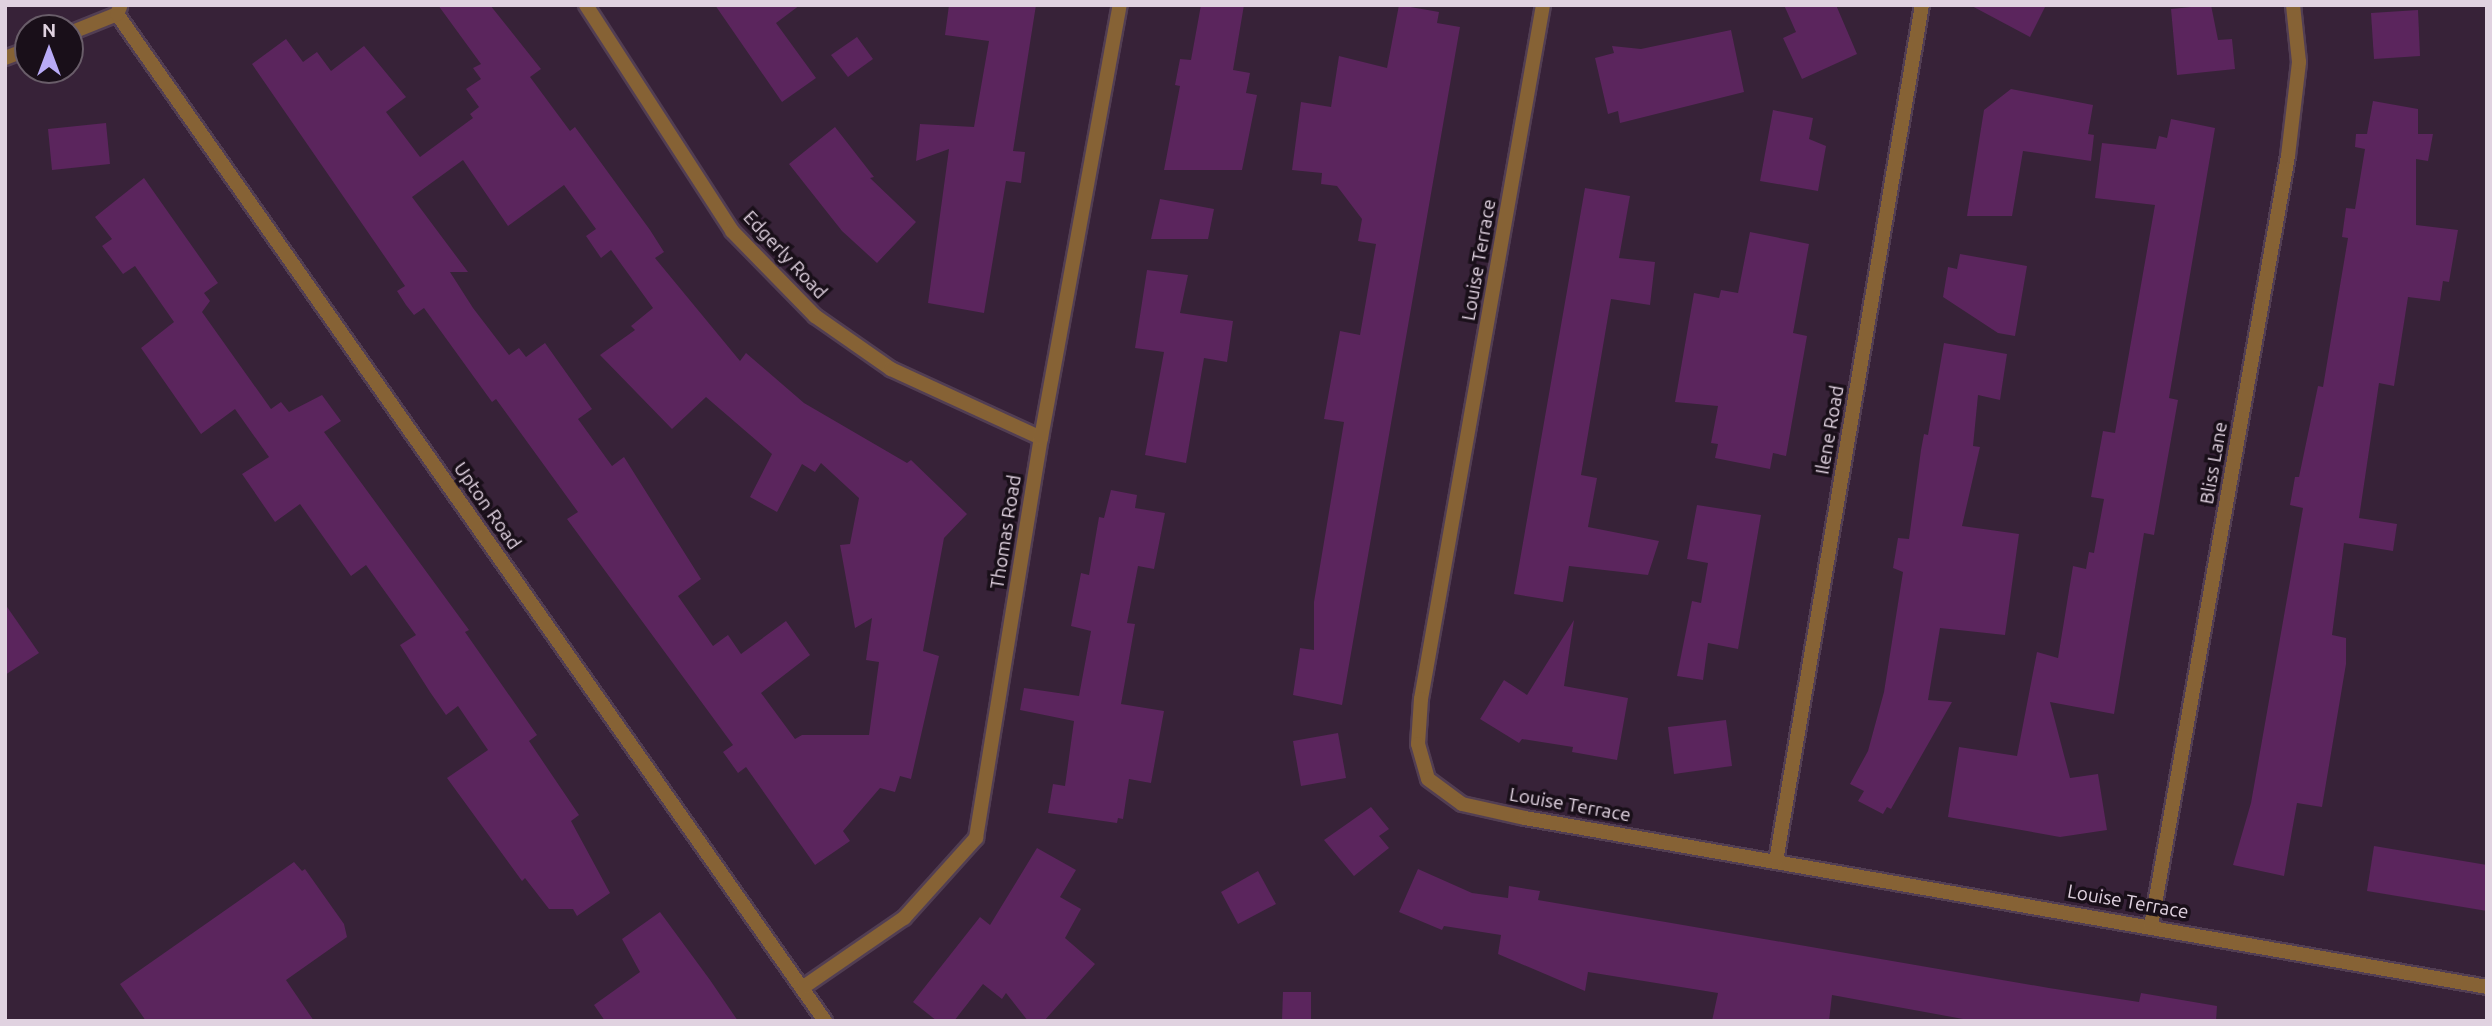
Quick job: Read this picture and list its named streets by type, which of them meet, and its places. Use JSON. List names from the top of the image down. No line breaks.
{"streets":{"street":["Edgerly Road","Louise Terrace","Ilene Road","Bliss Lane","Upton Road","Thomas Road"]},"crossings":[["Edgerly Road","Thomas Road"],["Louise Terrace","Ilene Road"],["Louise Terrace","Bliss Lane"],["Upton Road","Thomas Road"]],"north":"top"}
